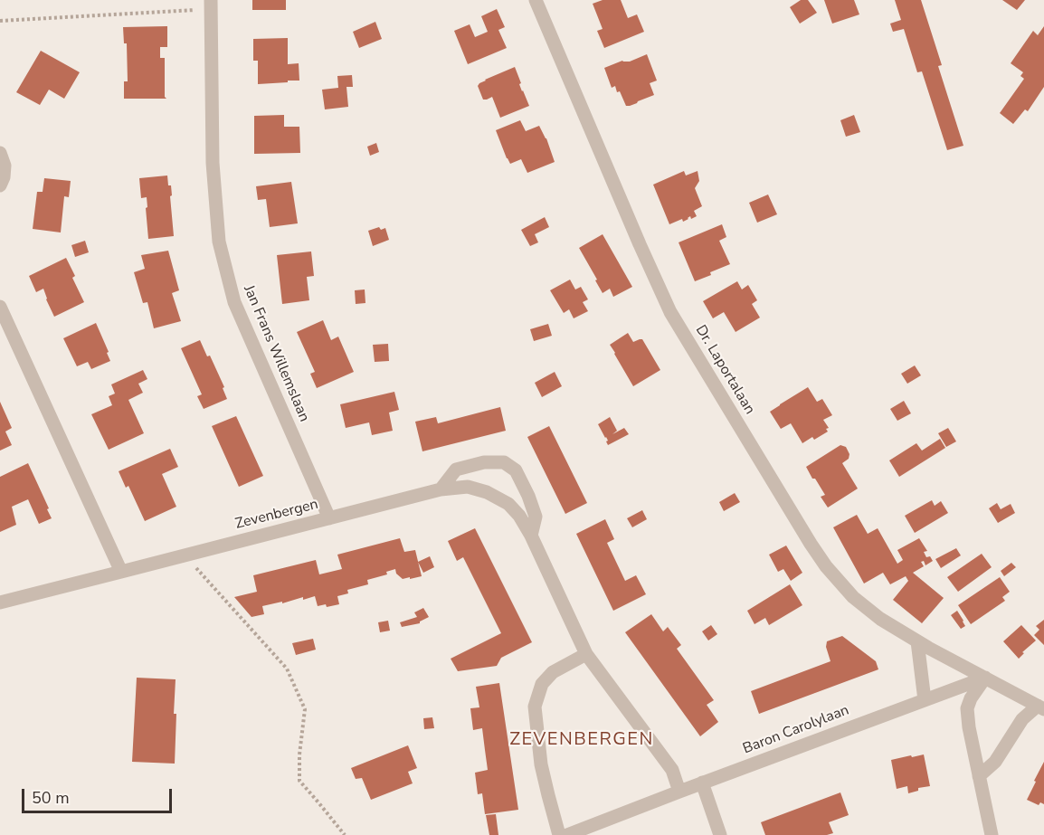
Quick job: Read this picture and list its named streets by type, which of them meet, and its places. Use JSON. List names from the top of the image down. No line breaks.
{"streets":{"street":["Jan Frans Willemslaan","Dr. Laportalaan","Zevenbergen","Baron Carolylaan"]},"crossings":[["Jan Frans Willemslaan","Zevenbergen"],["Dr. Laportalaan","Baron Carolylaan"],["Zevenbergen","Baron Carolylaan"]],"districts":["ZEVENBERGEN"],"scale_bar":"50 m"}
